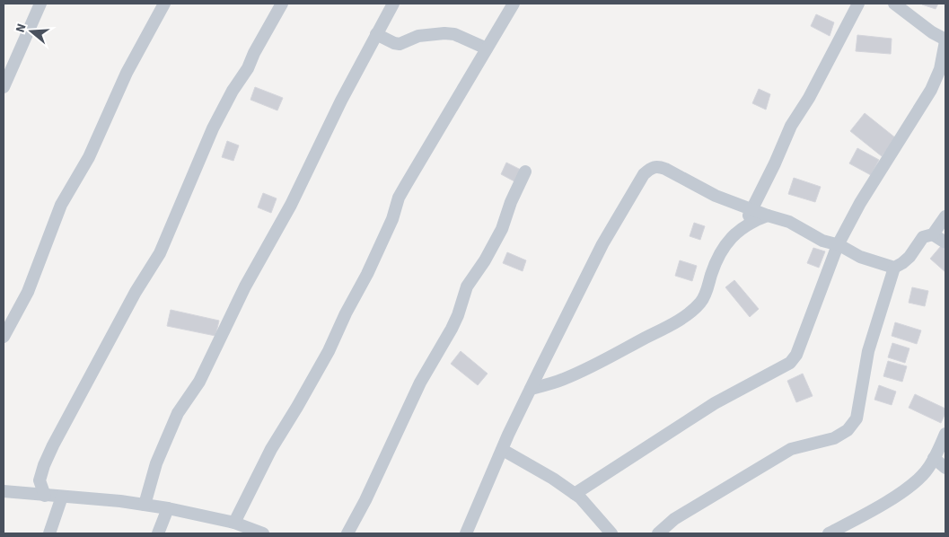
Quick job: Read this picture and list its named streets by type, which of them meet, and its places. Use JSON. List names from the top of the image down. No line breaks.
{"north":"left"}
